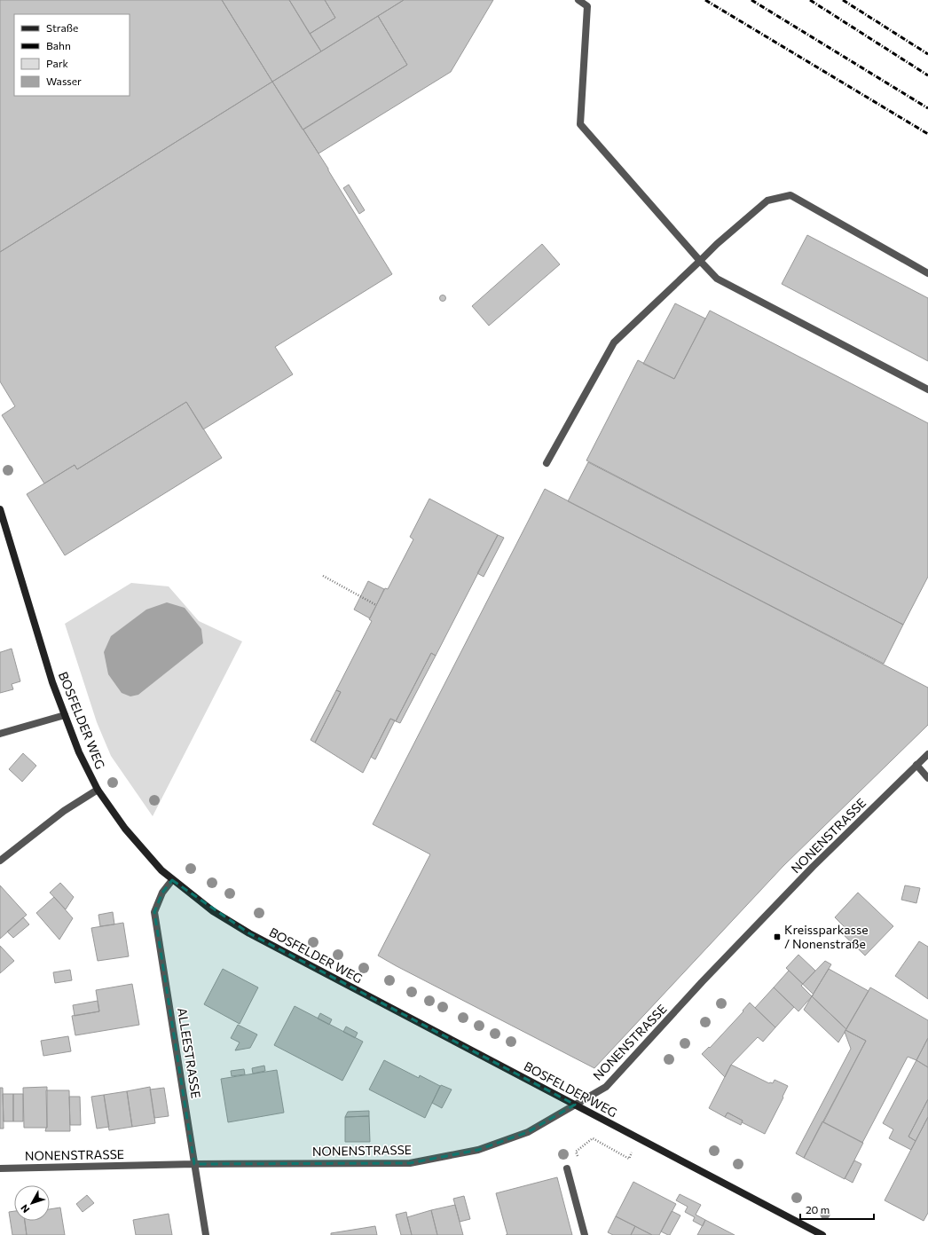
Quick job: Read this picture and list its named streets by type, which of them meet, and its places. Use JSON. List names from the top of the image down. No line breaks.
{"streets":{"street":["BOSFELDER WEG","NONENSTRASSE","ALLEESTRASSE"]},"crossings":[["BOSFELDER WEG","NONENSTRASSE"],["BOSFELDER WEG","ALLEESTRASSE"],["NONENSTRASSE","ALLEESTRASSE"]],"places":{"transit":["Kreissparkasse / Nonenstraße"]},"legend":["Straße","Bahn","Park","Wasser"],"scale_bar":"20 m","north":"bottom left"}
